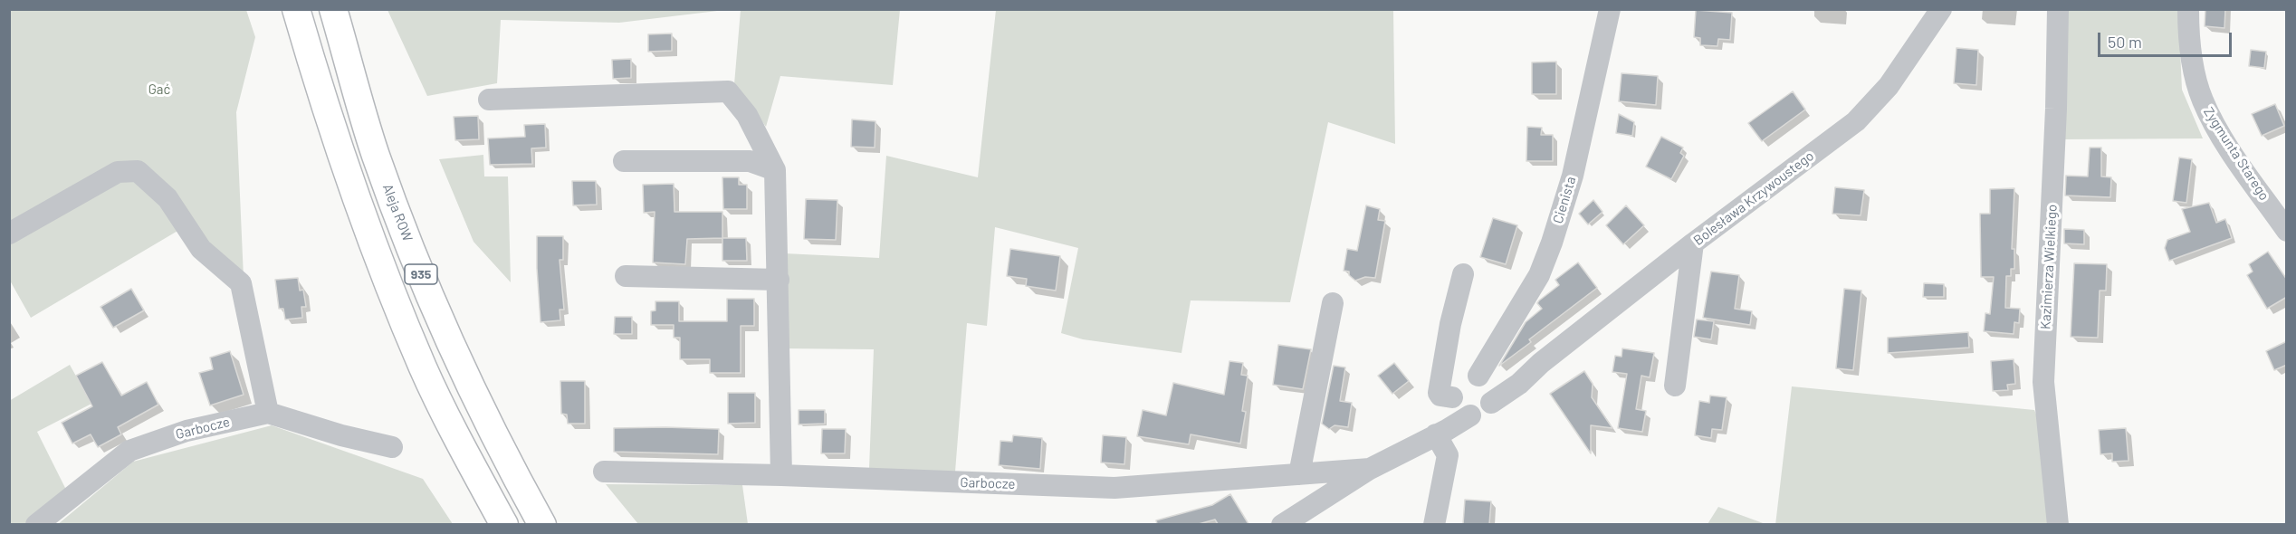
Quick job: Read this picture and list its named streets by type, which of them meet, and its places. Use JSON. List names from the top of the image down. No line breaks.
{"streets":{"main road":["Aleja ROW","935"],"street":["Zygmunta Starego","Bolesława Krzywoustego","Cienista","Kazimierza Wielkiego","Garbocze"]},"crossings":[["Bolesława Krzywoustego","Cienista"]],"parks":["Gać"],"scale_bar":"50 m"}
